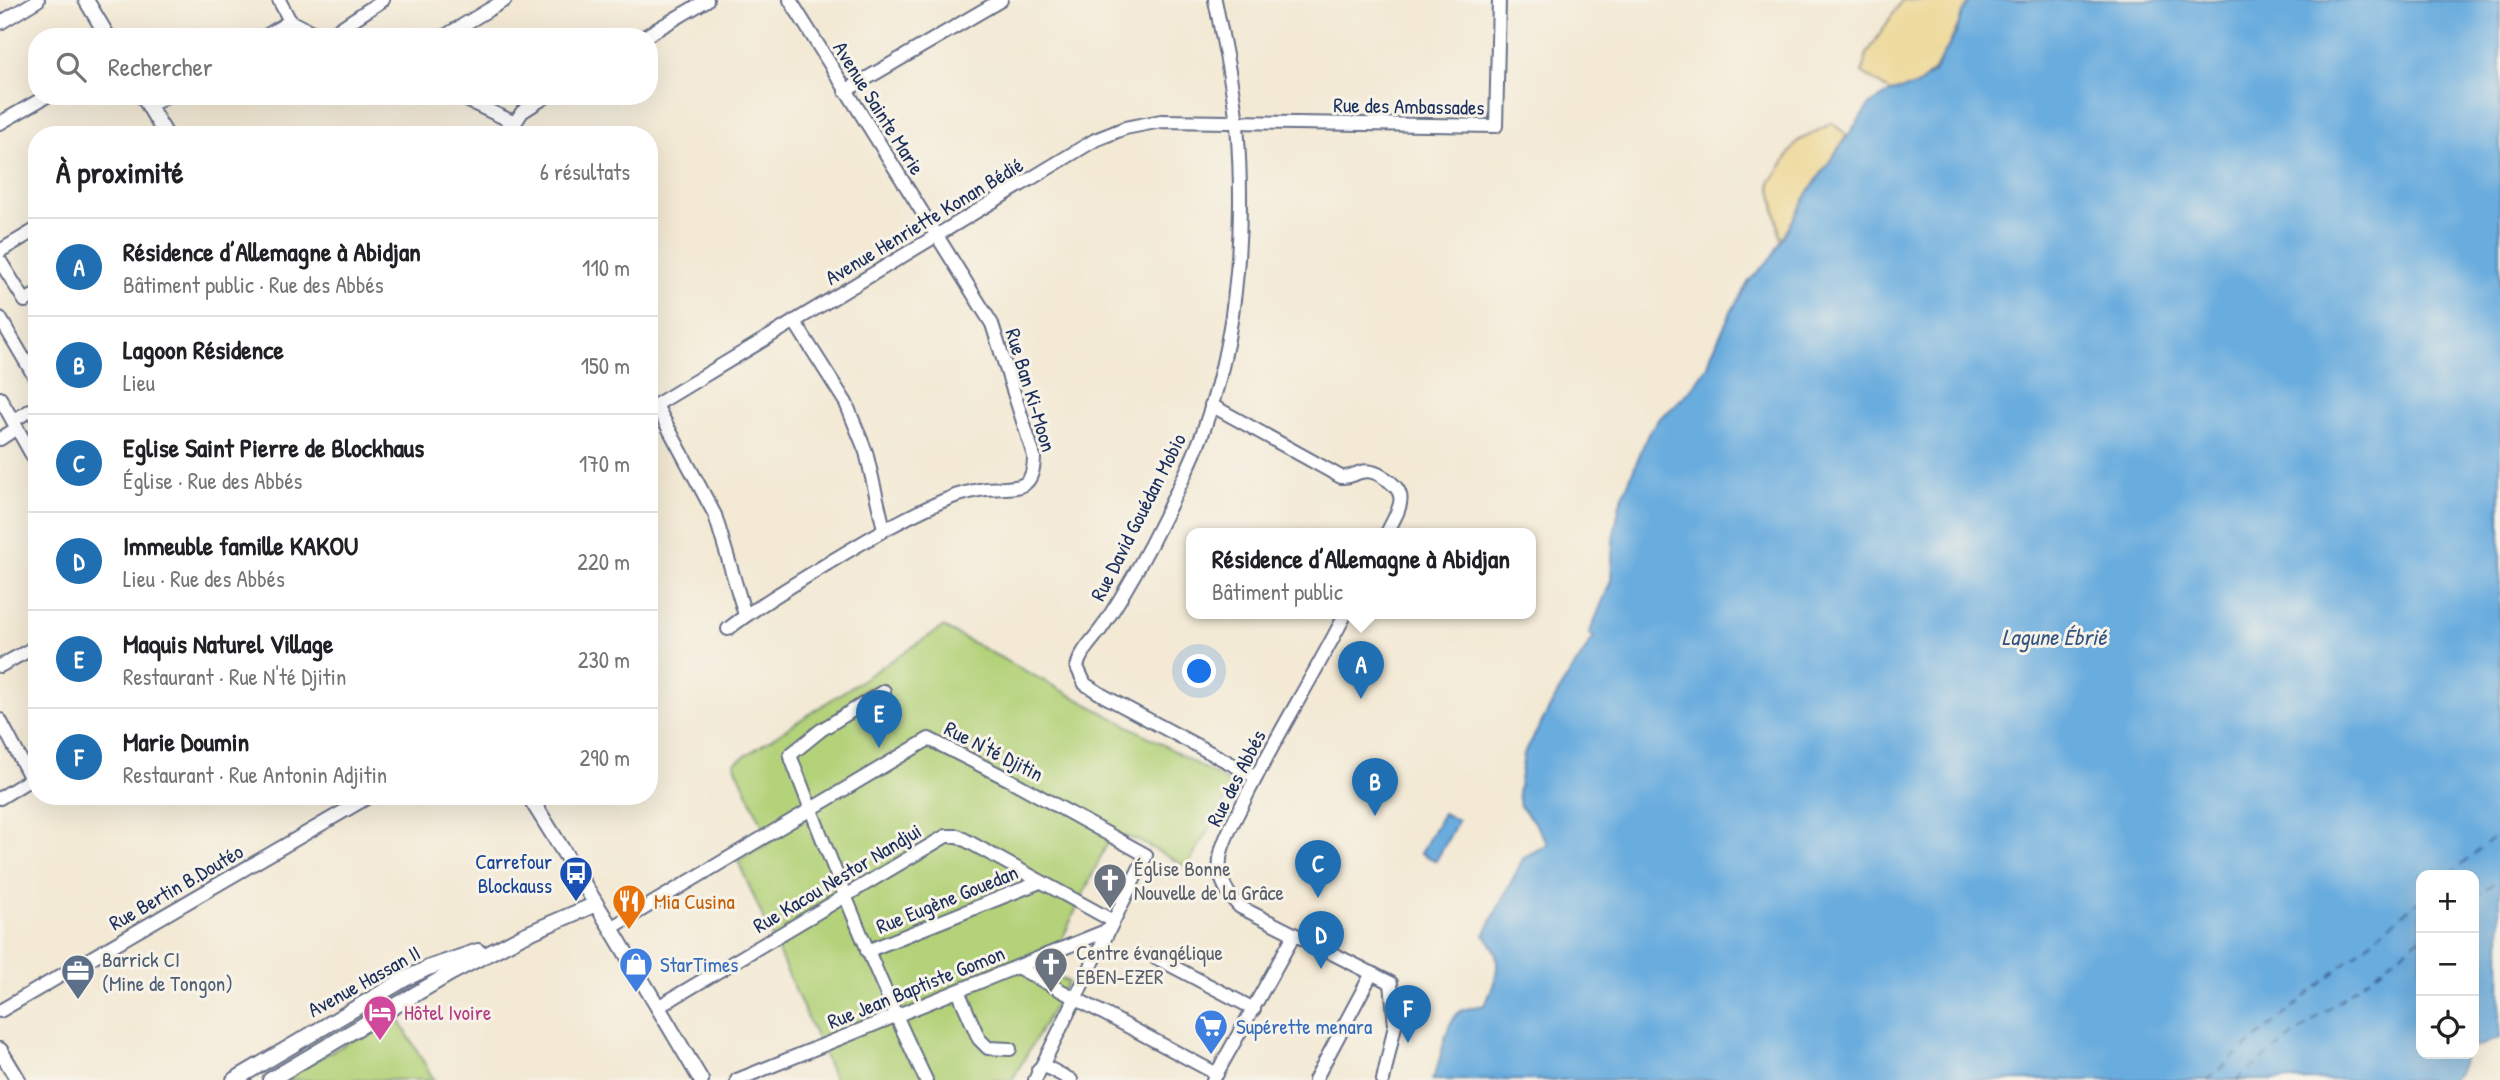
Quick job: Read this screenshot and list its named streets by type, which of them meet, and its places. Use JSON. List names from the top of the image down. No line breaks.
{"streets":{"street":["Rue des Ambassades","Avenue Sainte Marie","Avenue Henriette Konan Bédié","Rue Ban Ki-Moon","Rue David Gouédan Mobio","Rue N'té Djitin","Rue des Abbés","Rue Kacou Nestor Nandjui","Rue Bertin B.Doutéo","Rue Eugène Gouedan","Avenue Hassan II","Rue Jean Baptiste Gomon"]},"crossings":[["Rue des Ambassades","Avenue Henriette Konan Bédié"],["Rue des Ambassades","Rue David Gouédan Mobio"],["Avenue Sainte Marie","Avenue Henriette Konan Bédié"],["Avenue Sainte Marie","Rue Ban Ki-Moon"],["Avenue Henriette Konan Bédié","Rue Ban Ki-Moon"],["Avenue Henriette Konan Bédié","Rue David Gouédan Mobio"],["Rue David Gouédan Mobio","Rue des Abbés"],["Rue N'té Djitin","Rue Kacou Nestor Nandjui"],["Rue N'té Djitin","Rue Jean Baptiste Gomon"],["Rue Kacou Nestor Nandjui","Rue Eugène Gouedan"],["Rue Kacou Nestor Nandjui","Rue Jean Baptiste Gomon"]],"water":["Lagune Ébrié"],"places":{"bus stop":["Carrefour Blockauss"],"church":["Église Bonne Nouvelle de la Grâce","Centre évangélique EBEN-EZER"],"restaurant":["Mia Cusina"],"shop":["StarTimes"],"office":["Barrick CI (Mine de Tongon)"],"hotel":["Hôtel Ivoire"],"supermarket":["Supérette menara"]},"page":{"search":"Rechercher","heading":["À proximité","6 résultats"],"list":[{"mark":"A","name":"Résidence d’Allemagne à Abidjan","note":"Bâtiment public · Rue des Abbés","value":"110 m"},{"mark":"B","name":"Lagoon Résidence","note":"Lieu","value":"150 m"},{"mark":"C","name":"Eglise Saint Pierre de Blockhaus","note":"Église · Rue des Abbés","value":"170 m"},{"mark":"D","name":"Immeuble famille KAKOU","note":"Lieu · Rue des Abbés","value":"220 m"},{"mark":"E","name":"Maquis Naturel Village","note":"Restaurant · Rue N'té Djitin","value":"230 m"},{"mark":"F","name":"Marie Doumin","note":"Restaurant · Rue Antonin Adjitin","value":"290 m"}],"popup":["Résidence d’Allemagne à Abidjan","Bâtiment public"],"pins":["A","E","B","C","D","F"],"map_buttons":["+","−"]}}
